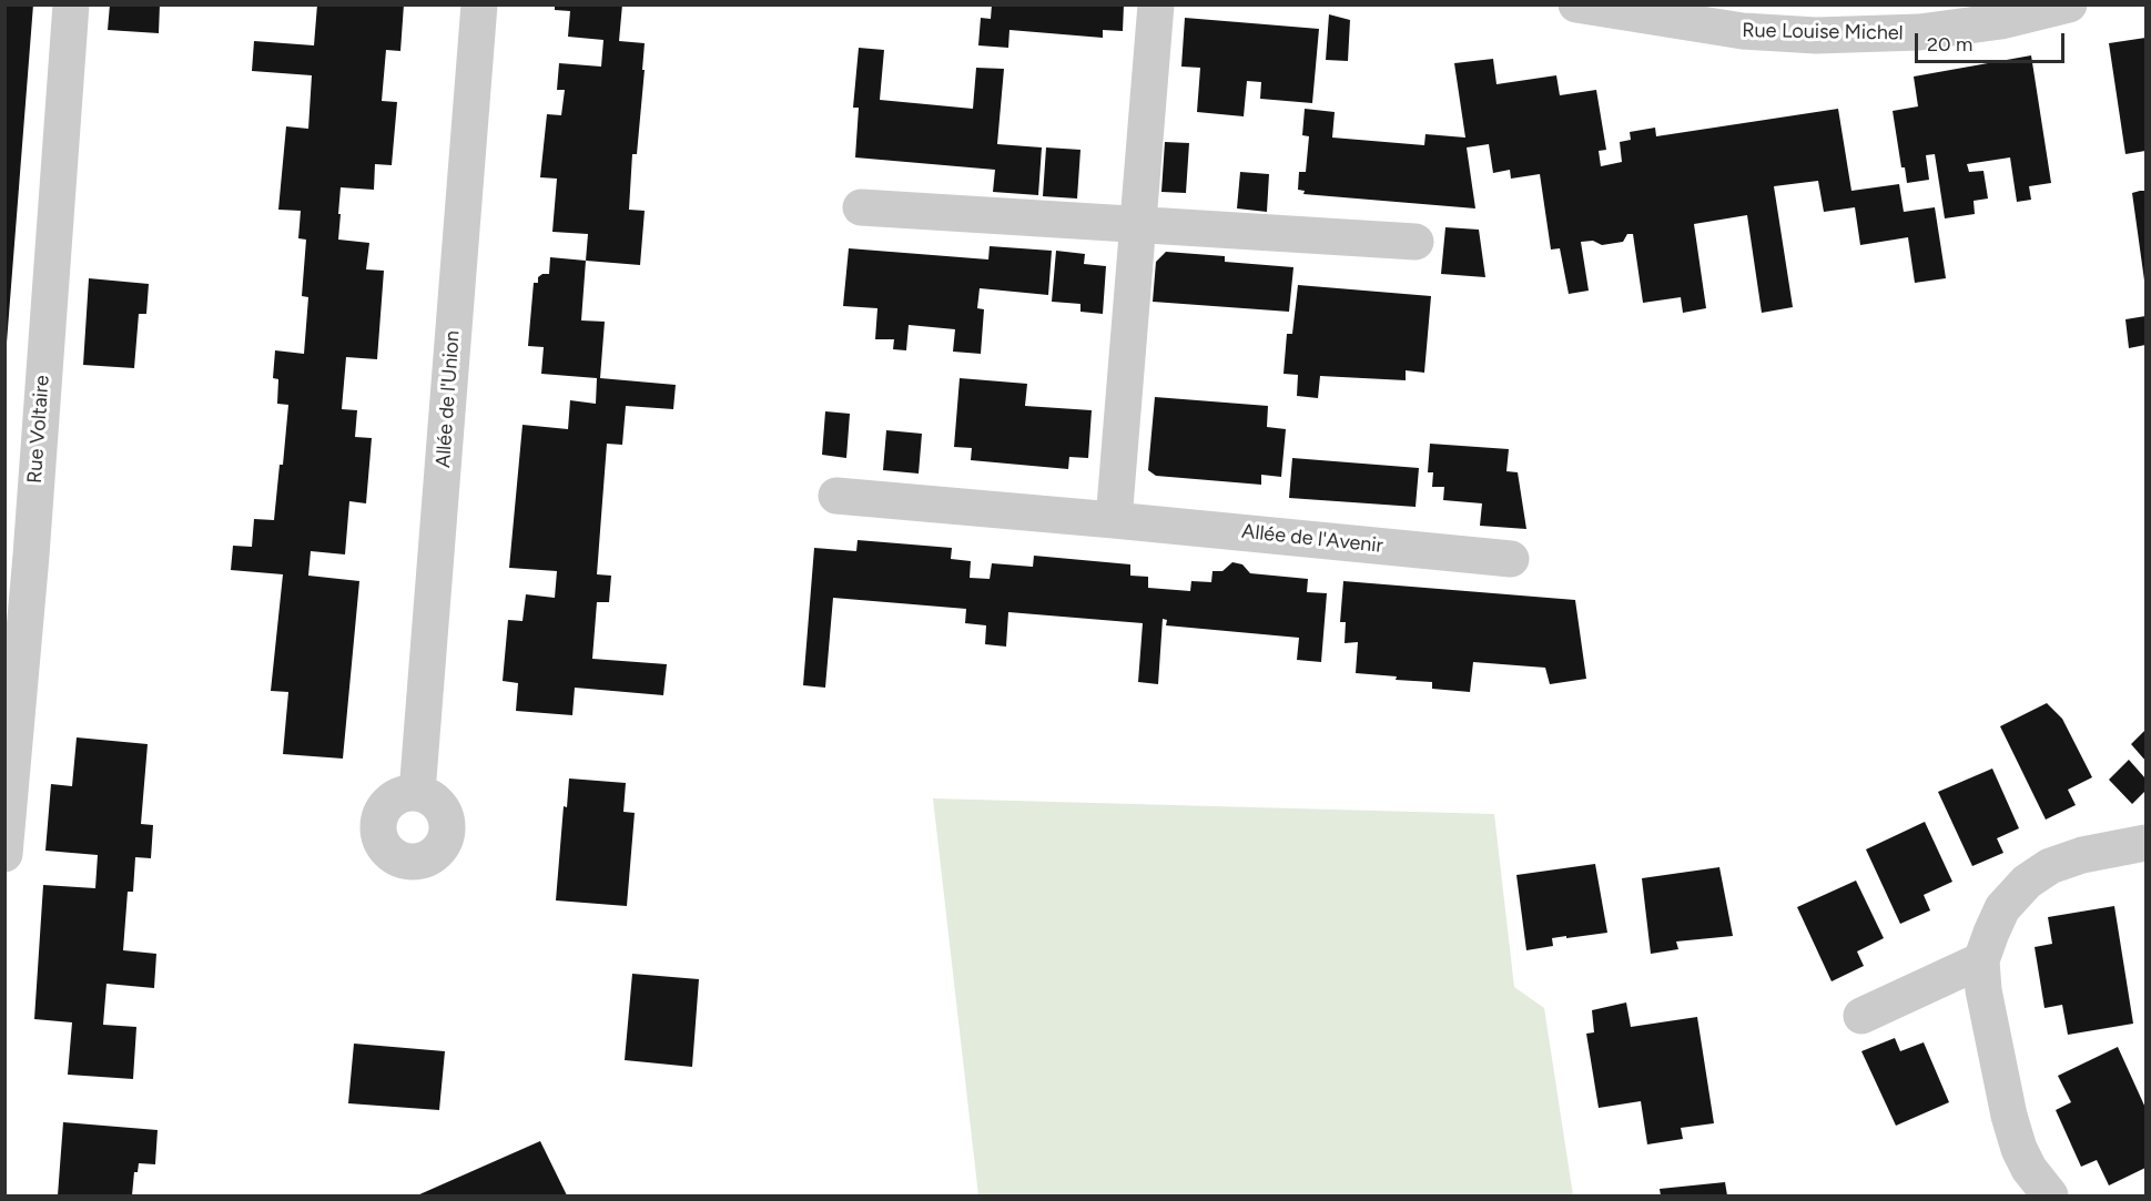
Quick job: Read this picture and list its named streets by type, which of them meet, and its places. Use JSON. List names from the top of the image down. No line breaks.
{"streets":{"street":["Rue Louise Michel","Allée de l'Union","Rue Voltaire","Allée de l'Avenir"]},"scale_bar":"20 m"}
